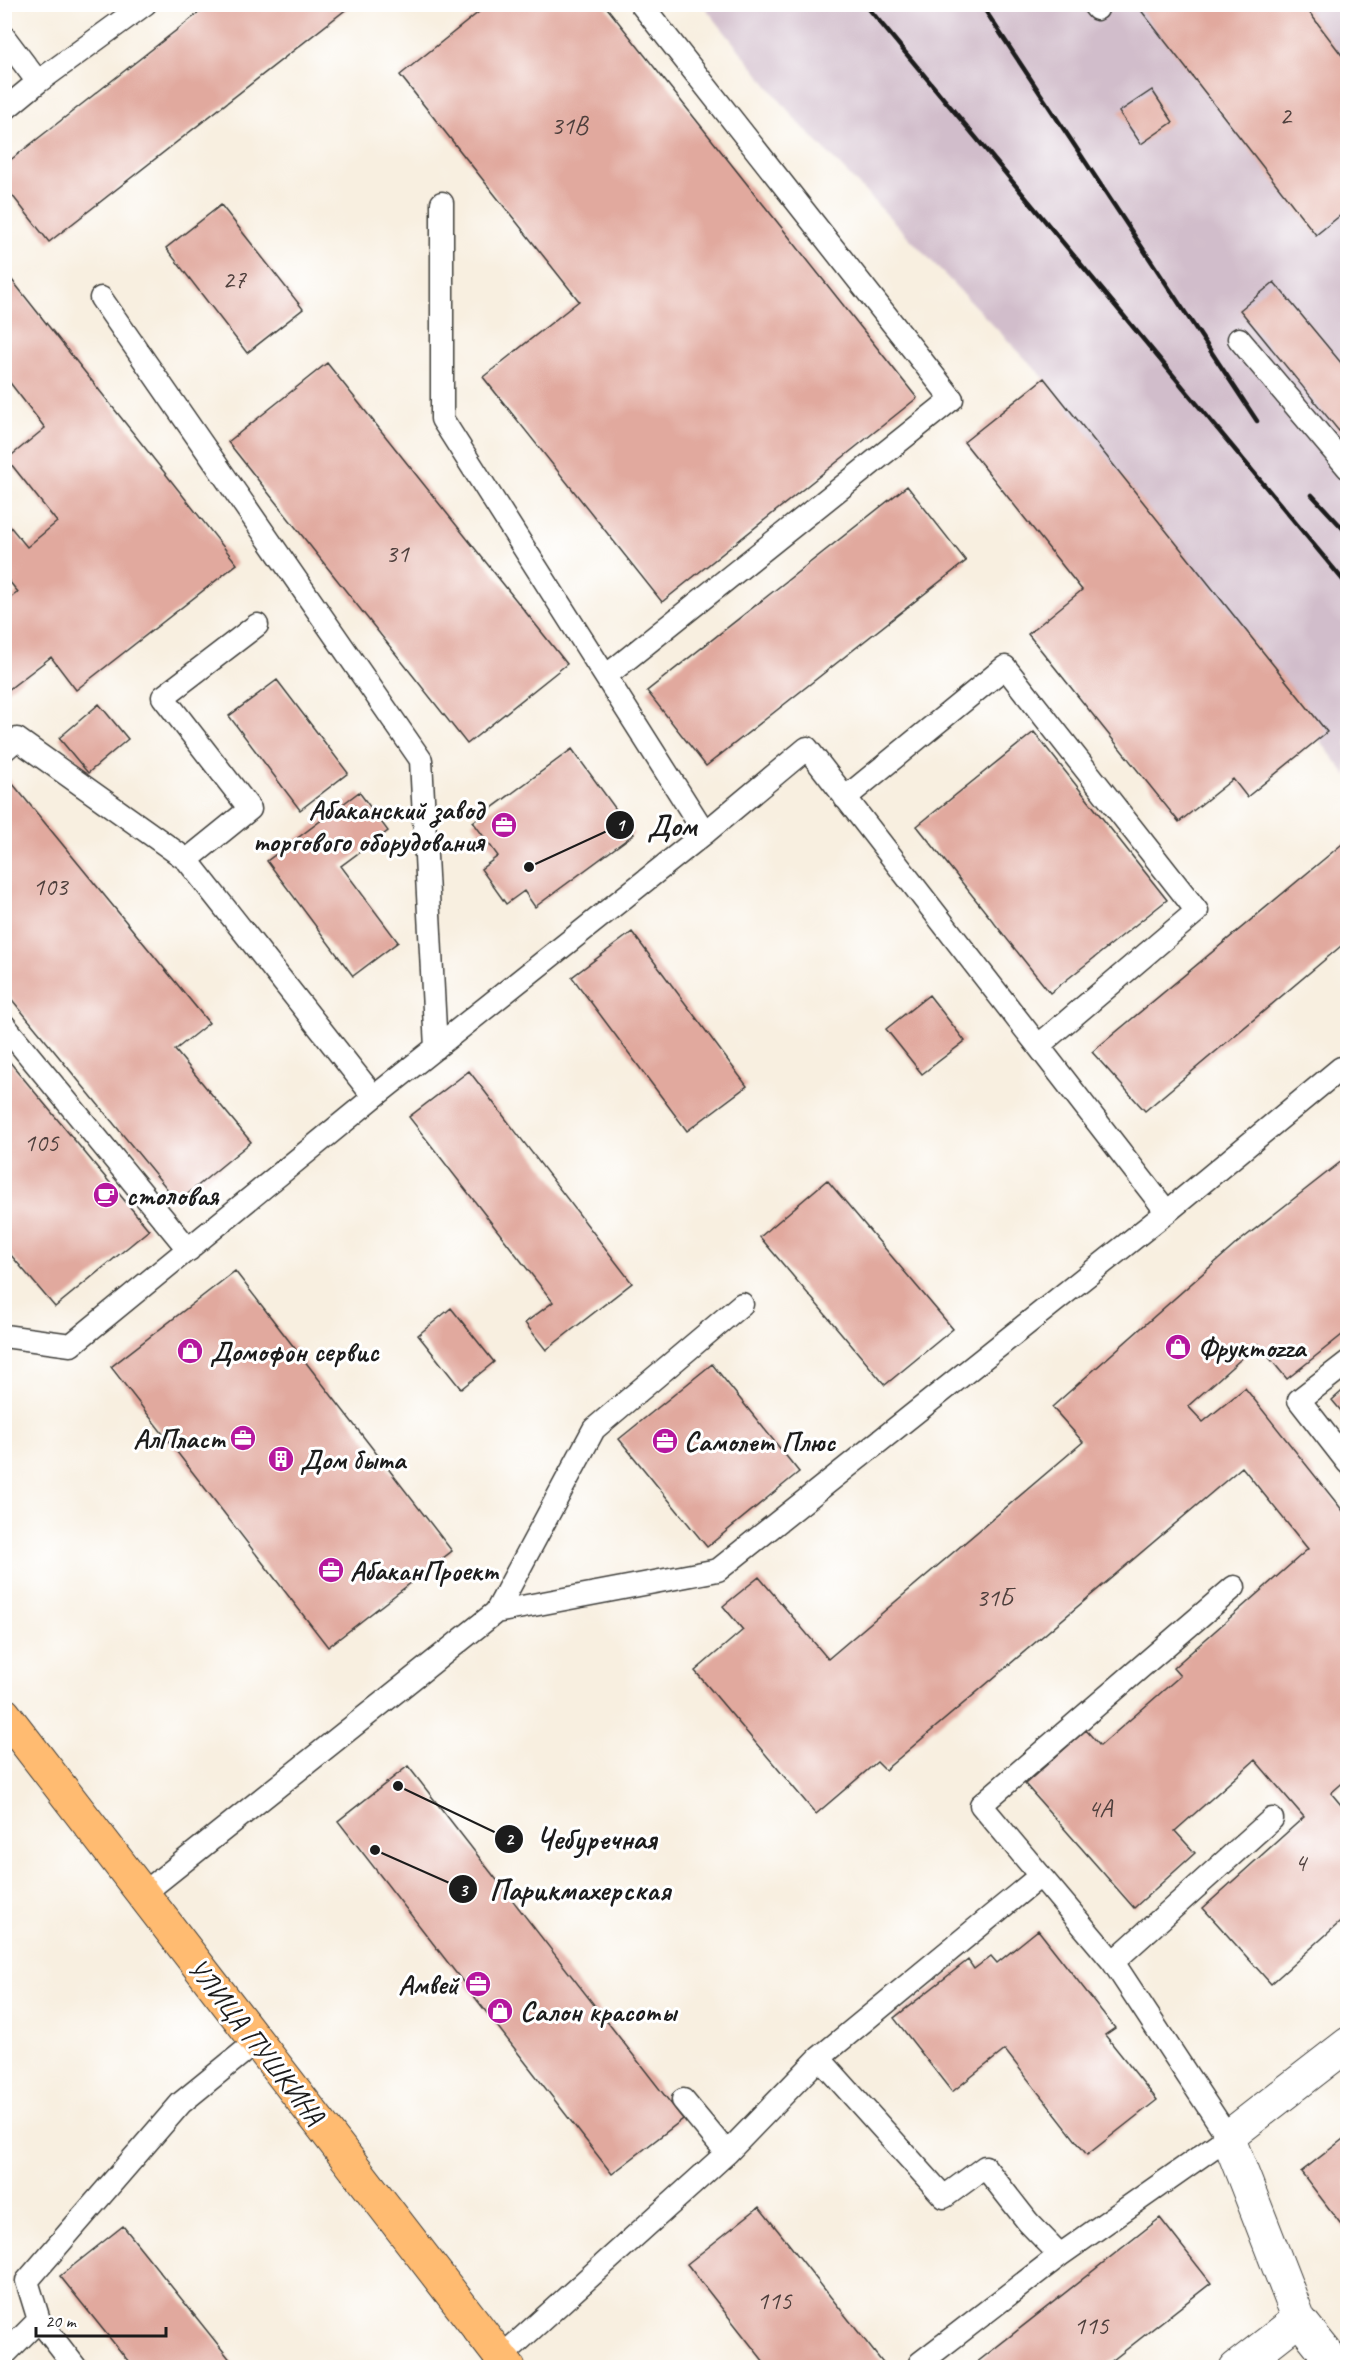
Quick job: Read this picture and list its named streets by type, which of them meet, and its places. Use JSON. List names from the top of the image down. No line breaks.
{"streets":{"main road":["УЛИЦА ПУШКИНА"]},"places":{"office":["Абаканский завод торгового оборудования","АлПласт","Самолет Плюс","АбаканПроект","Амвей"],"other":["Дом","Чебуречная","Парикмахерская"],"cafe":["столовая"],"shop":["Фруктоzzа","Домофон сервис","Салон красоты"],"building":["Дом быта"]},"house_numbers":["2","31В","27","31","103","105","31Б","4А","4","115","115"],"scale_bar":"20 m"}
